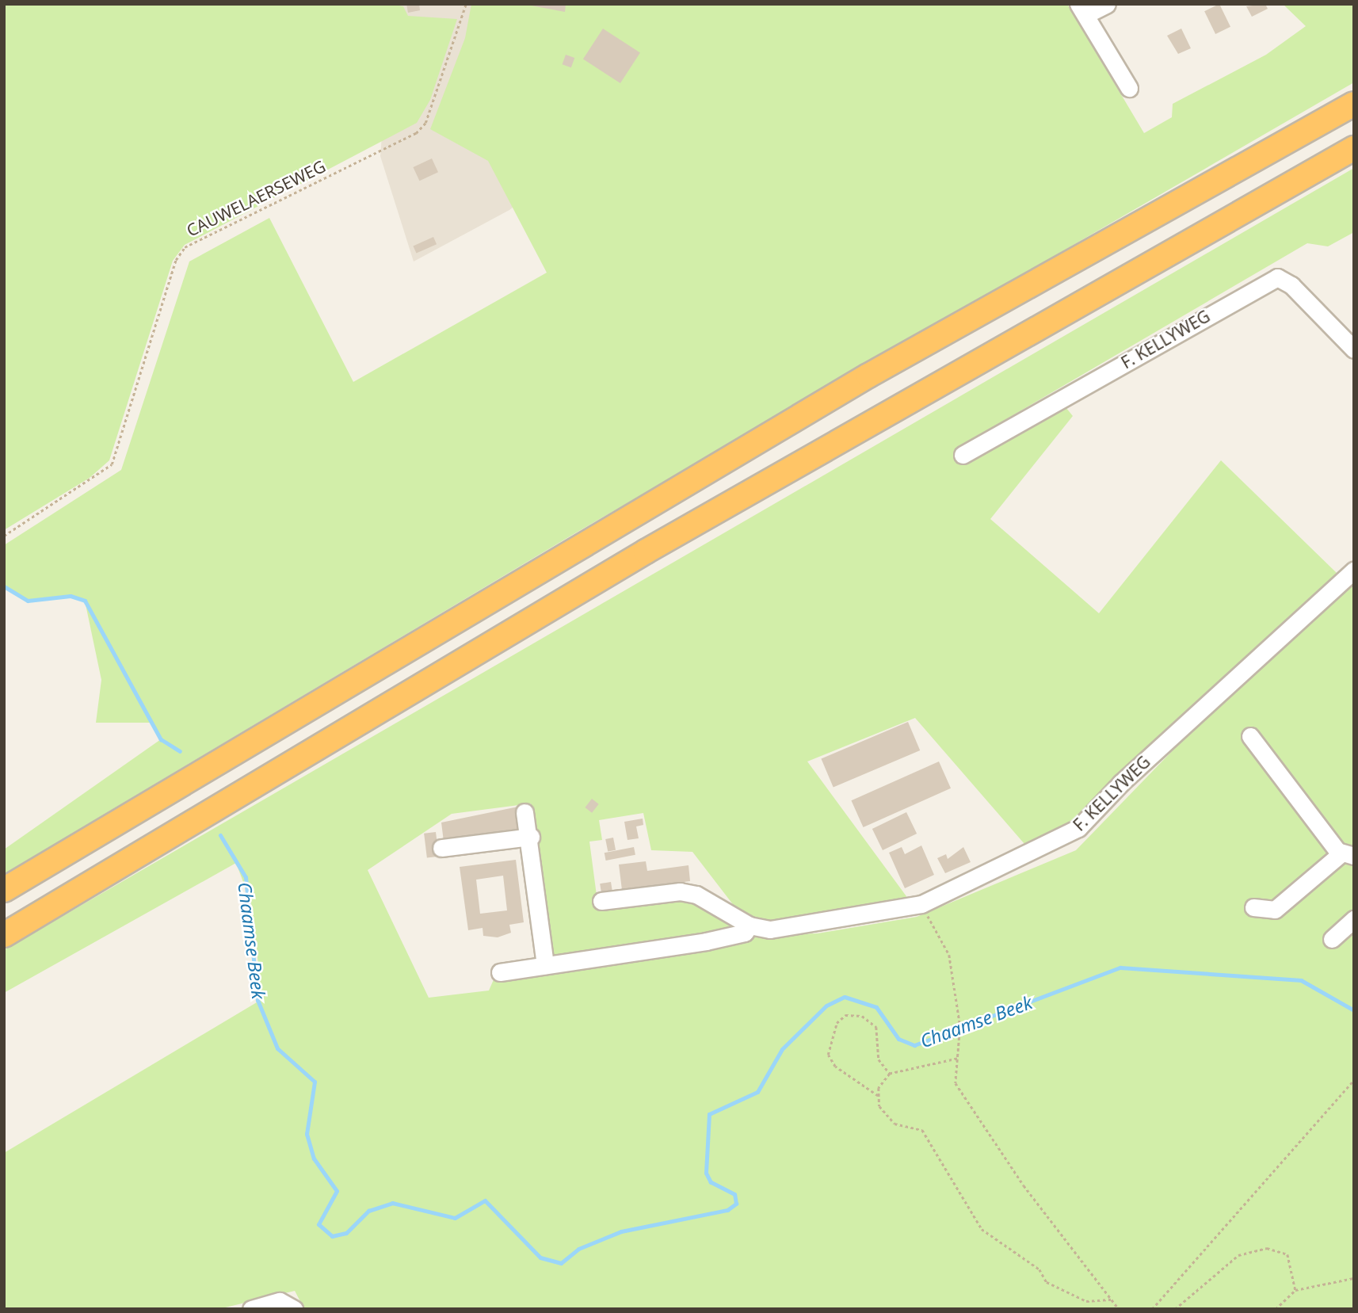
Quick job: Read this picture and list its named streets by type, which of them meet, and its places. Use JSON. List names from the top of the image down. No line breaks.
{"streets":{"street":["F. KELLYWEG"],"path":["CAUWELAERSEWEG"]},"water":["Chaamse Beek"]}
